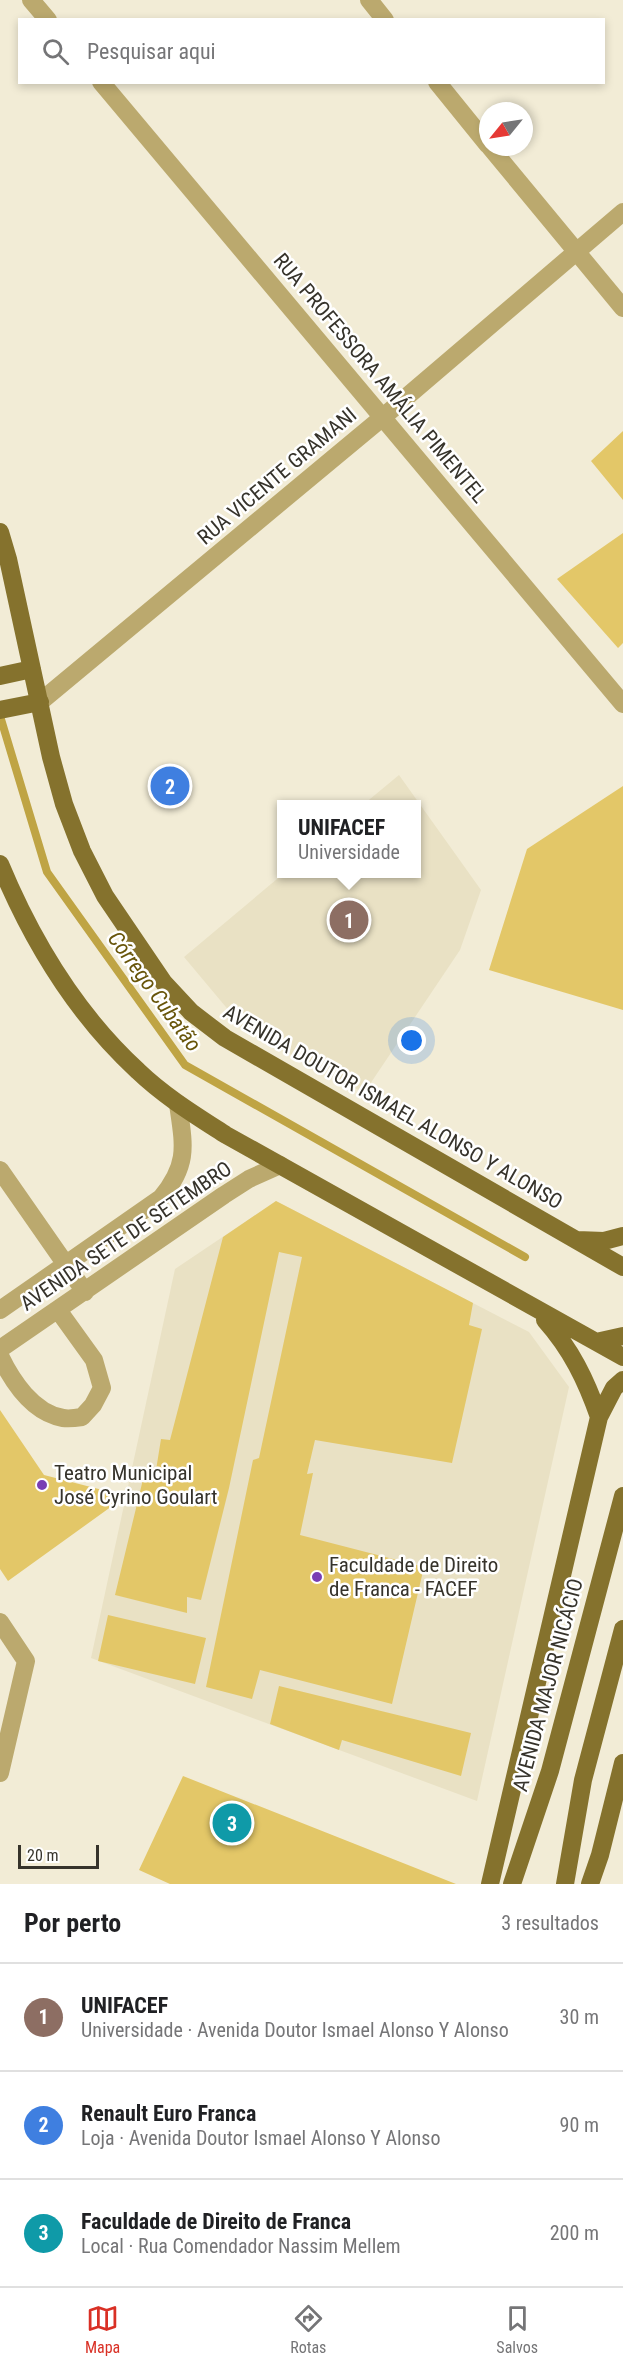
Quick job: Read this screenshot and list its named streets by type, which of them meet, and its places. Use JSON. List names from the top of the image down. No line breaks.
{"streets":{"main road":["AVENIDA DOUTOR ISMAEL ALONSO Y ALONSO","AVENIDA MAJOR NICÁCIO"],"street":["RUA PROFESSORA AMÁLIA PIMENTEL","RUA VICENTE GRAMANI","AVENIDA SETE DE SETEMBRO"]},"crossings":[["RUA PROFESSORA AMÁLIA PIMENTEL","RUA VICENTE GRAMANI"],["RUA VICENTE GRAMANI","AVENIDA DOUTOR ISMAEL ALONSO Y ALONSO"]],"water":["Córrego Cubatão"],"places":["Teatro Municipal José Cyrino Goulart","Faculdade de Direito de Franca - FACEF"],"scale_bar":"20 m","north":"bottom left","page":{"search":"Pesquisar aqui","pins":["2","1","3"],"popup":["UNIFACEF","Universidade"],"scale":"20 m","heading":["Por perto","3 resultados"],"list":[{"mark":"1","name":"UNIFACEF","note":"Universidade · Avenida Doutor Ismael Alonso Y Alonso","value":"30 m"},{"mark":"2","name":"Renault Euro Franca","note":"Loja · Avenida Doutor Ismael Alonso Y Alonso","value":"90 m"},{"mark":"3","name":"Faculdade de Direito de Franca","note":"Local · Rua Comendador Nassim Mellem","value":"200 m"}],"nav":["Mapa","Rotas","Salvos"]}}
